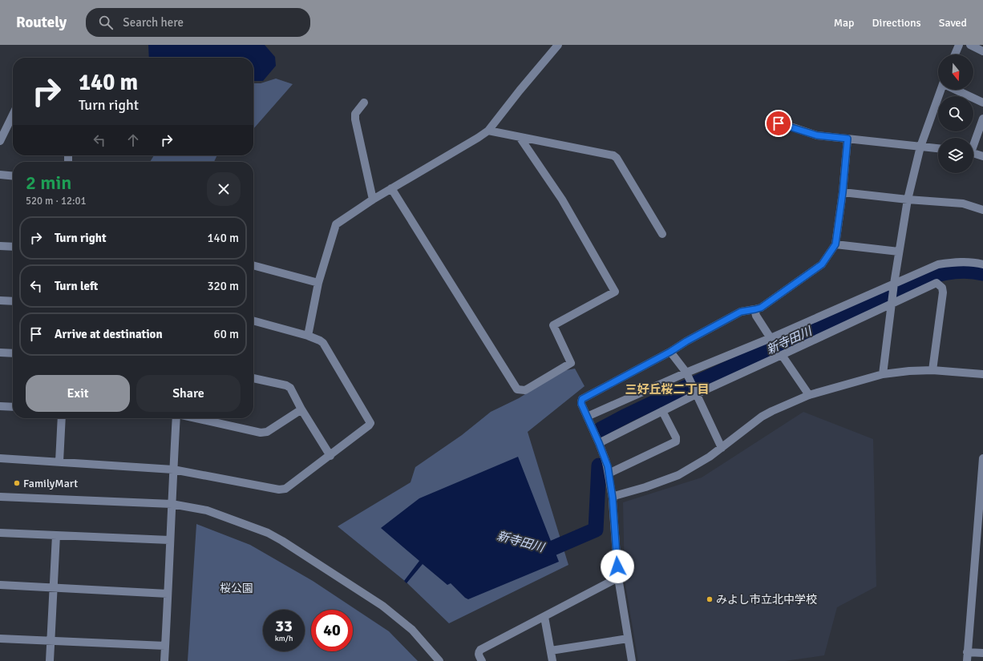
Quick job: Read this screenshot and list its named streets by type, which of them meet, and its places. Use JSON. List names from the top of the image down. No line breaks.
{"districts":["三好丘桜二丁目"],"water":["新寺田川"],"parks":["桜公園"],"places":["FamilyMart","みよし市立北中学校"],"north":"bottom","page":{"header":"Routely","search":"Search here","nav":["Map","Directions","Saved"],"turn":["140 m","Turn right"],"heading":["2 min","520 m · 12:01"],"list":[{"name":"Turn right","value":"140 m"},{"name":"Turn left","value":"320 m"},{"name":"Arrive at destination","value":"60 m"}],"buttons":["Exit","Share"],"speed":"33 km/h","limit":"40"}}
